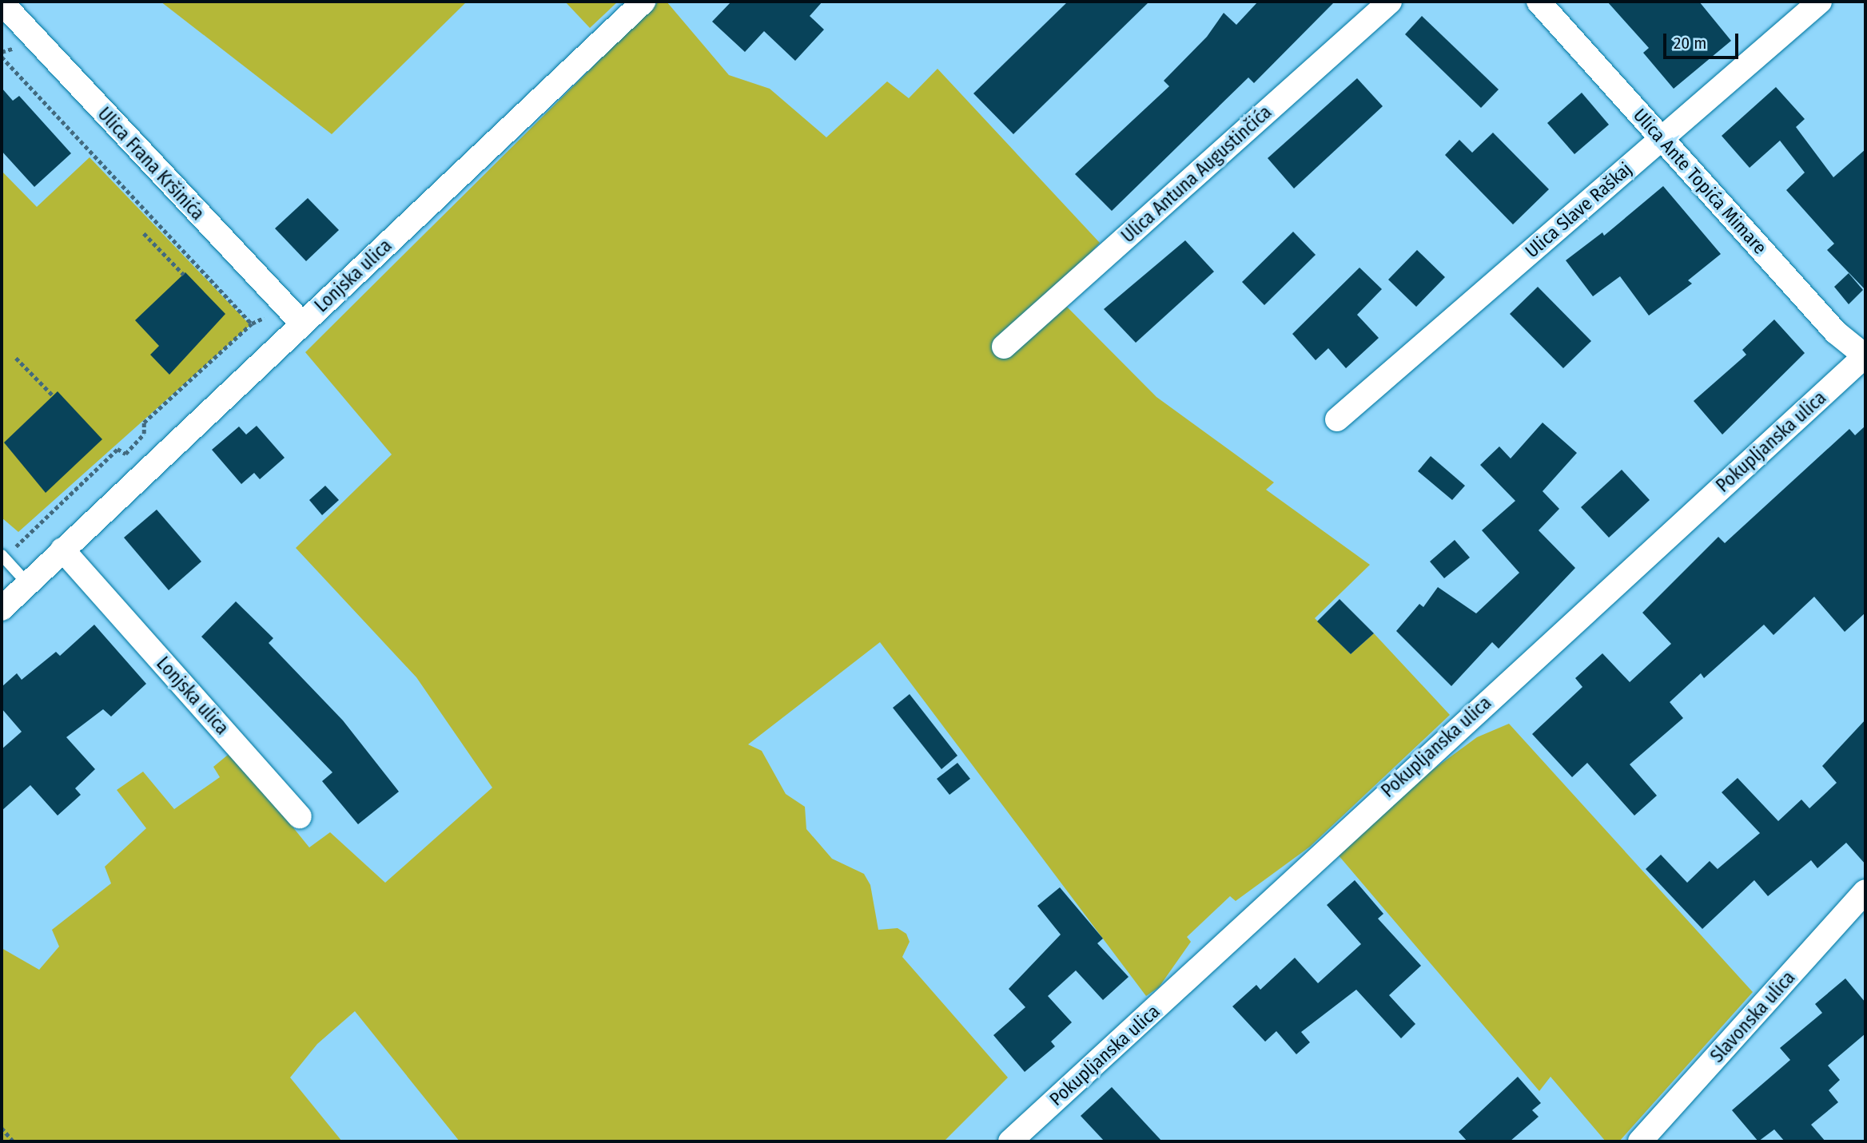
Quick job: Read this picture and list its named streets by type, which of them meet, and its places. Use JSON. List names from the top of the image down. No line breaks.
{"streets":{"street":["Ulica Frana Kršinića","Ulica Antuna Augustinčića","Ulica Ante Topića Mimare","Ulica Slave Raškaj","Lonjska ulica","Pokupljanska ulica","Slavonska ulica"]},"crossings":[["Ulica Frana Kršinića","Lonjska ulica"],["Ulica Ante Topića Mimare","Ulica Slave Raškaj"],["Ulica Ante Topića Mimare","Pokupljanska ulica"]],"scale_bar":"20 m"}
